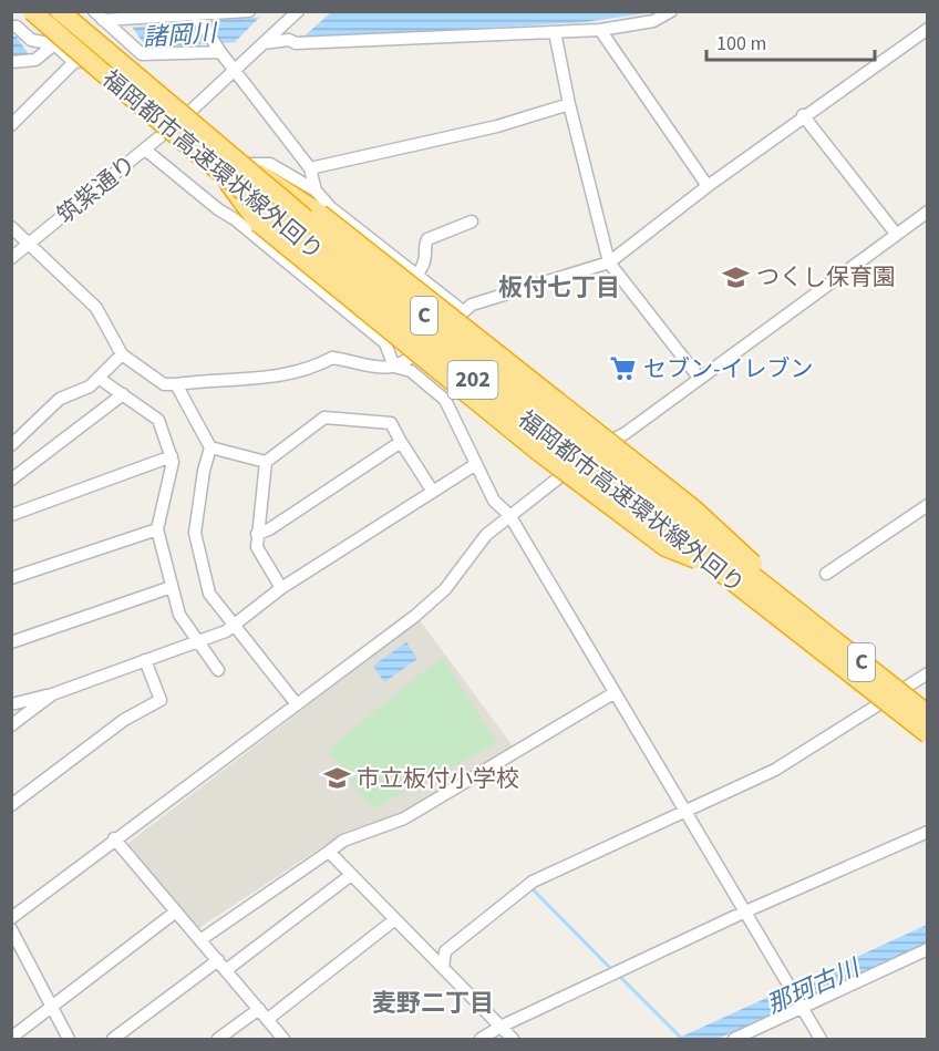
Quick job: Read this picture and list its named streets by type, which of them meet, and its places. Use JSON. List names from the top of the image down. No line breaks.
{"streets":{"highway":["福岡都市高速環状線外回り","C","202"],"street":["筑紫通り"]},"crossings":[["筑紫通り","202"],["C","202"]],"districts":["板付七丁目","麦野二丁目"],"water":["諸岡川","那珂古川"],"places":{"school or university":["つくし保育園","市立板付小学校"],"supermarket":["セブン-イレブン"]},"scale_bar":"100 m"}
